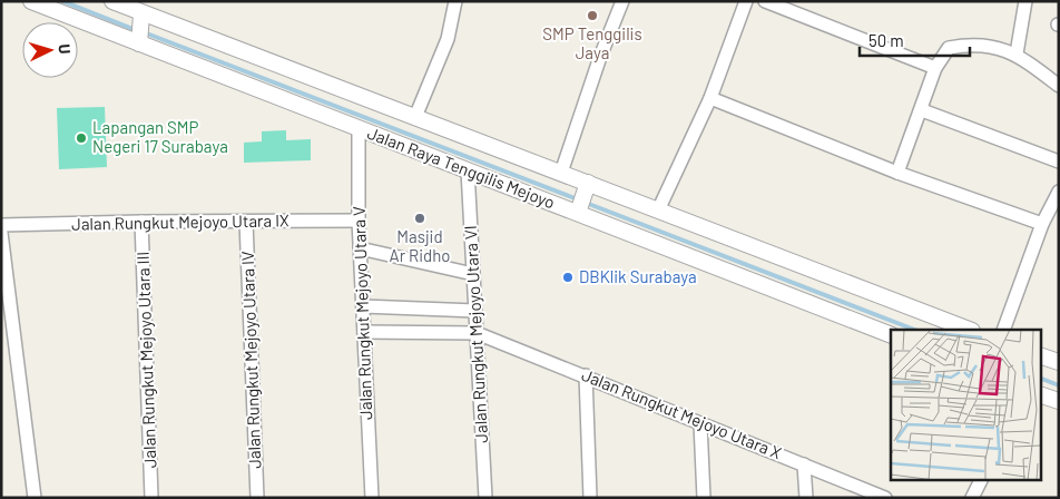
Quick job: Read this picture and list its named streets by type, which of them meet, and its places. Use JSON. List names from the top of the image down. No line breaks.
{"streets":{"street":["Jalan Raya Tenggilis Mejoyo","Jalan Rungkut Mejoyo Utara IX","Jalan Rungkut Mejoyo Utara V","Jalan Rungkut Mejoyo Utara VI","Jalan Rungkut Mejoyo Utara III","Jalan Rungkut Mejoyo Utara IV","Jalan Rungkut Mejoyo Utara X"]},"crossings":[["Jalan Raya Tenggilis Mejoyo","Jalan Rungkut Mejoyo Utara V"],["Jalan Raya Tenggilis Mejoyo","Jalan Rungkut Mejoyo Utara VI"],["Jalan Rungkut Mejoyo Utara IX","Jalan Rungkut Mejoyo Utara V"],["Jalan Rungkut Mejoyo Utara IX","Jalan Rungkut Mejoyo Utara III"],["Jalan Rungkut Mejoyo Utara IX","Jalan Rungkut Mejoyo Utara IV"],["Jalan Rungkut Mejoyo Utara VI","Jalan Rungkut Mejoyo Utara X"]],"places":["SMP Tenggilis Jaya","Lapangan SMP Negeri 17 Surabaya","Masjid Ar Ridho","DBKlik Surabaya"],"scale_bar":"50 m","north":"right"}
